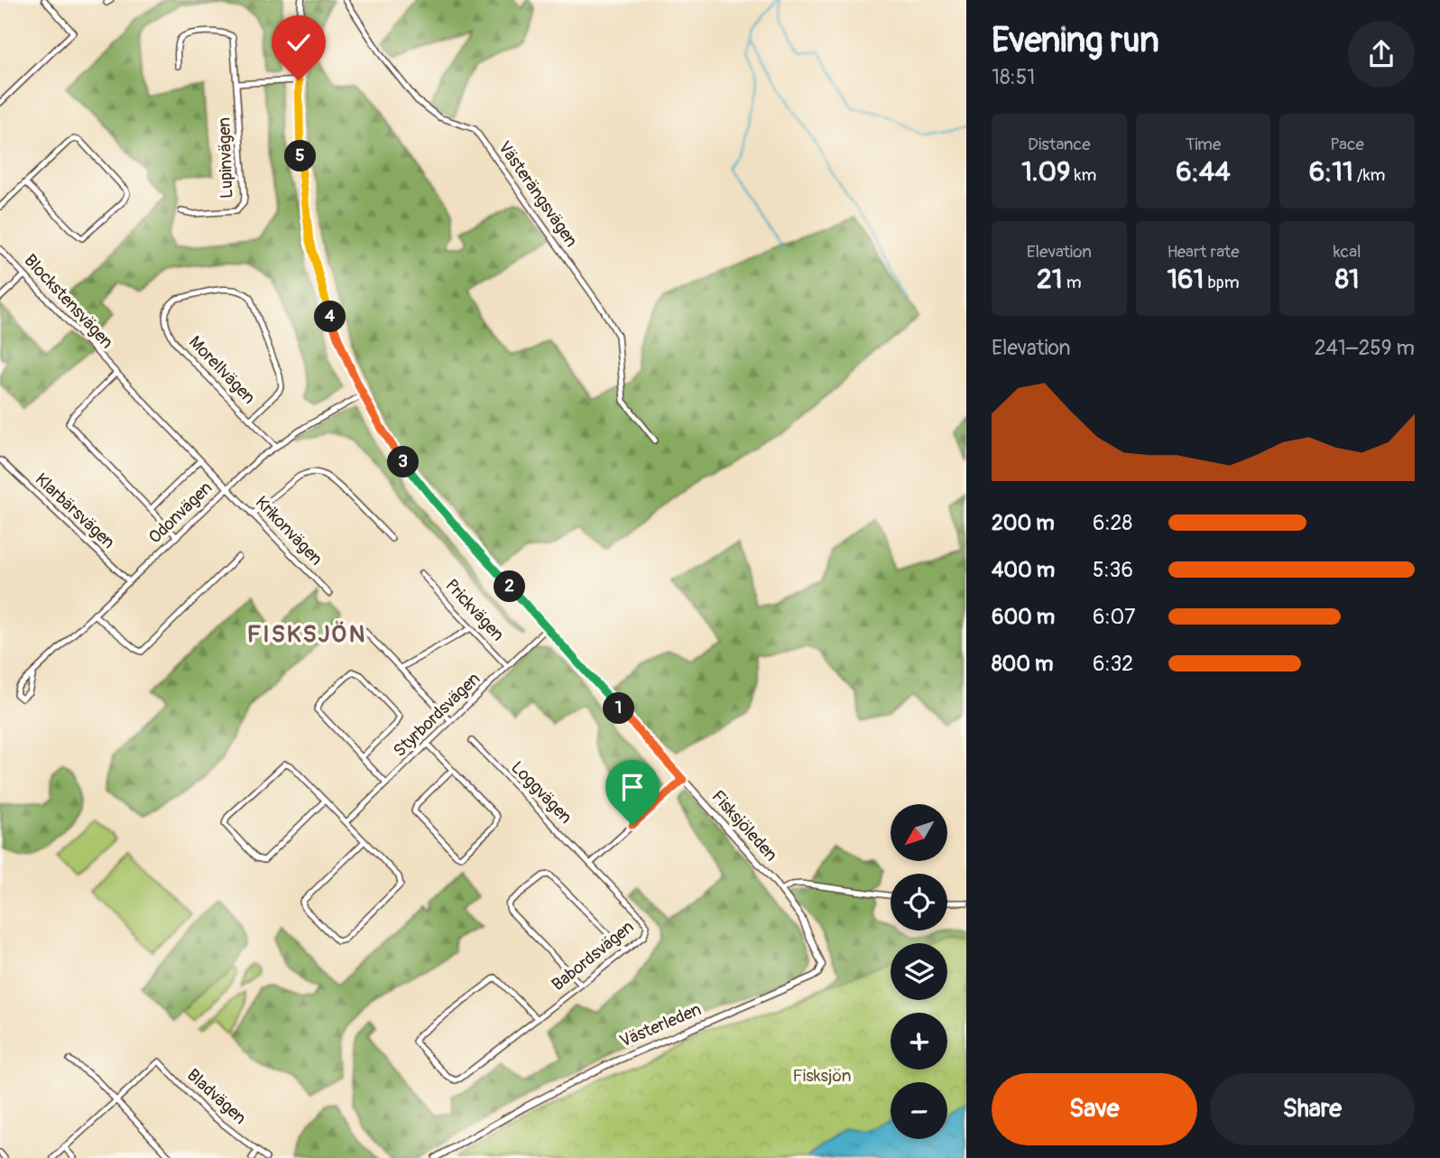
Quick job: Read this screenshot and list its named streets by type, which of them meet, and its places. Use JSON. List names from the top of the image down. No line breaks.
{"streets":{"street":["Lupinvägen","Västerängsvägen","Blockstensvägen","Morellvägen","Klarbärsvägen","Odonvägen","Krikonvägen","Prickvägen","Styrbordsvägen","Loggvägen","Fisksjöleden","Babordsvägen","Västerleden","Bladvägen"]},"crossings":[["Blockstensvägen","Krikonvägen"],["Morellvägen","Odonvägen"],["Klarbärsvägen","Odonvägen"],["Odonvägen","Krikonvägen"],["Odonvägen","Fisksjöleden"],["Prickvägen","Styrbordsvägen"],["Styrbordsvägen","Fisksjöleden"],["Loggvägen","Babordsvägen"],["Fisksjöleden","Västerleden"]],"districts":["FISKSJÖN"],"parks":["Fisksjön"],"north":"bottom left","page":{"heading":["Evening run","18:51"],"stats":[["Distance","1.09 km"],["Time","6:44"],["Pace","6:11 /km"],["Elevation","21 m"],["Heart rate","161 bpm"],["kcal","81"]],"pins":["5","4","3","2","1"],"chart":["Elevation","241–259 m"],"list":[{"name":"200 m","note":"6:28"},{"name":"400 m","note":"5:36"},{"name":"600 m","note":"6:07"},{"name":"800 m","note":"6:32"}],"map_buttons":["+","−"],"buttons":["Save","Share"]}}
